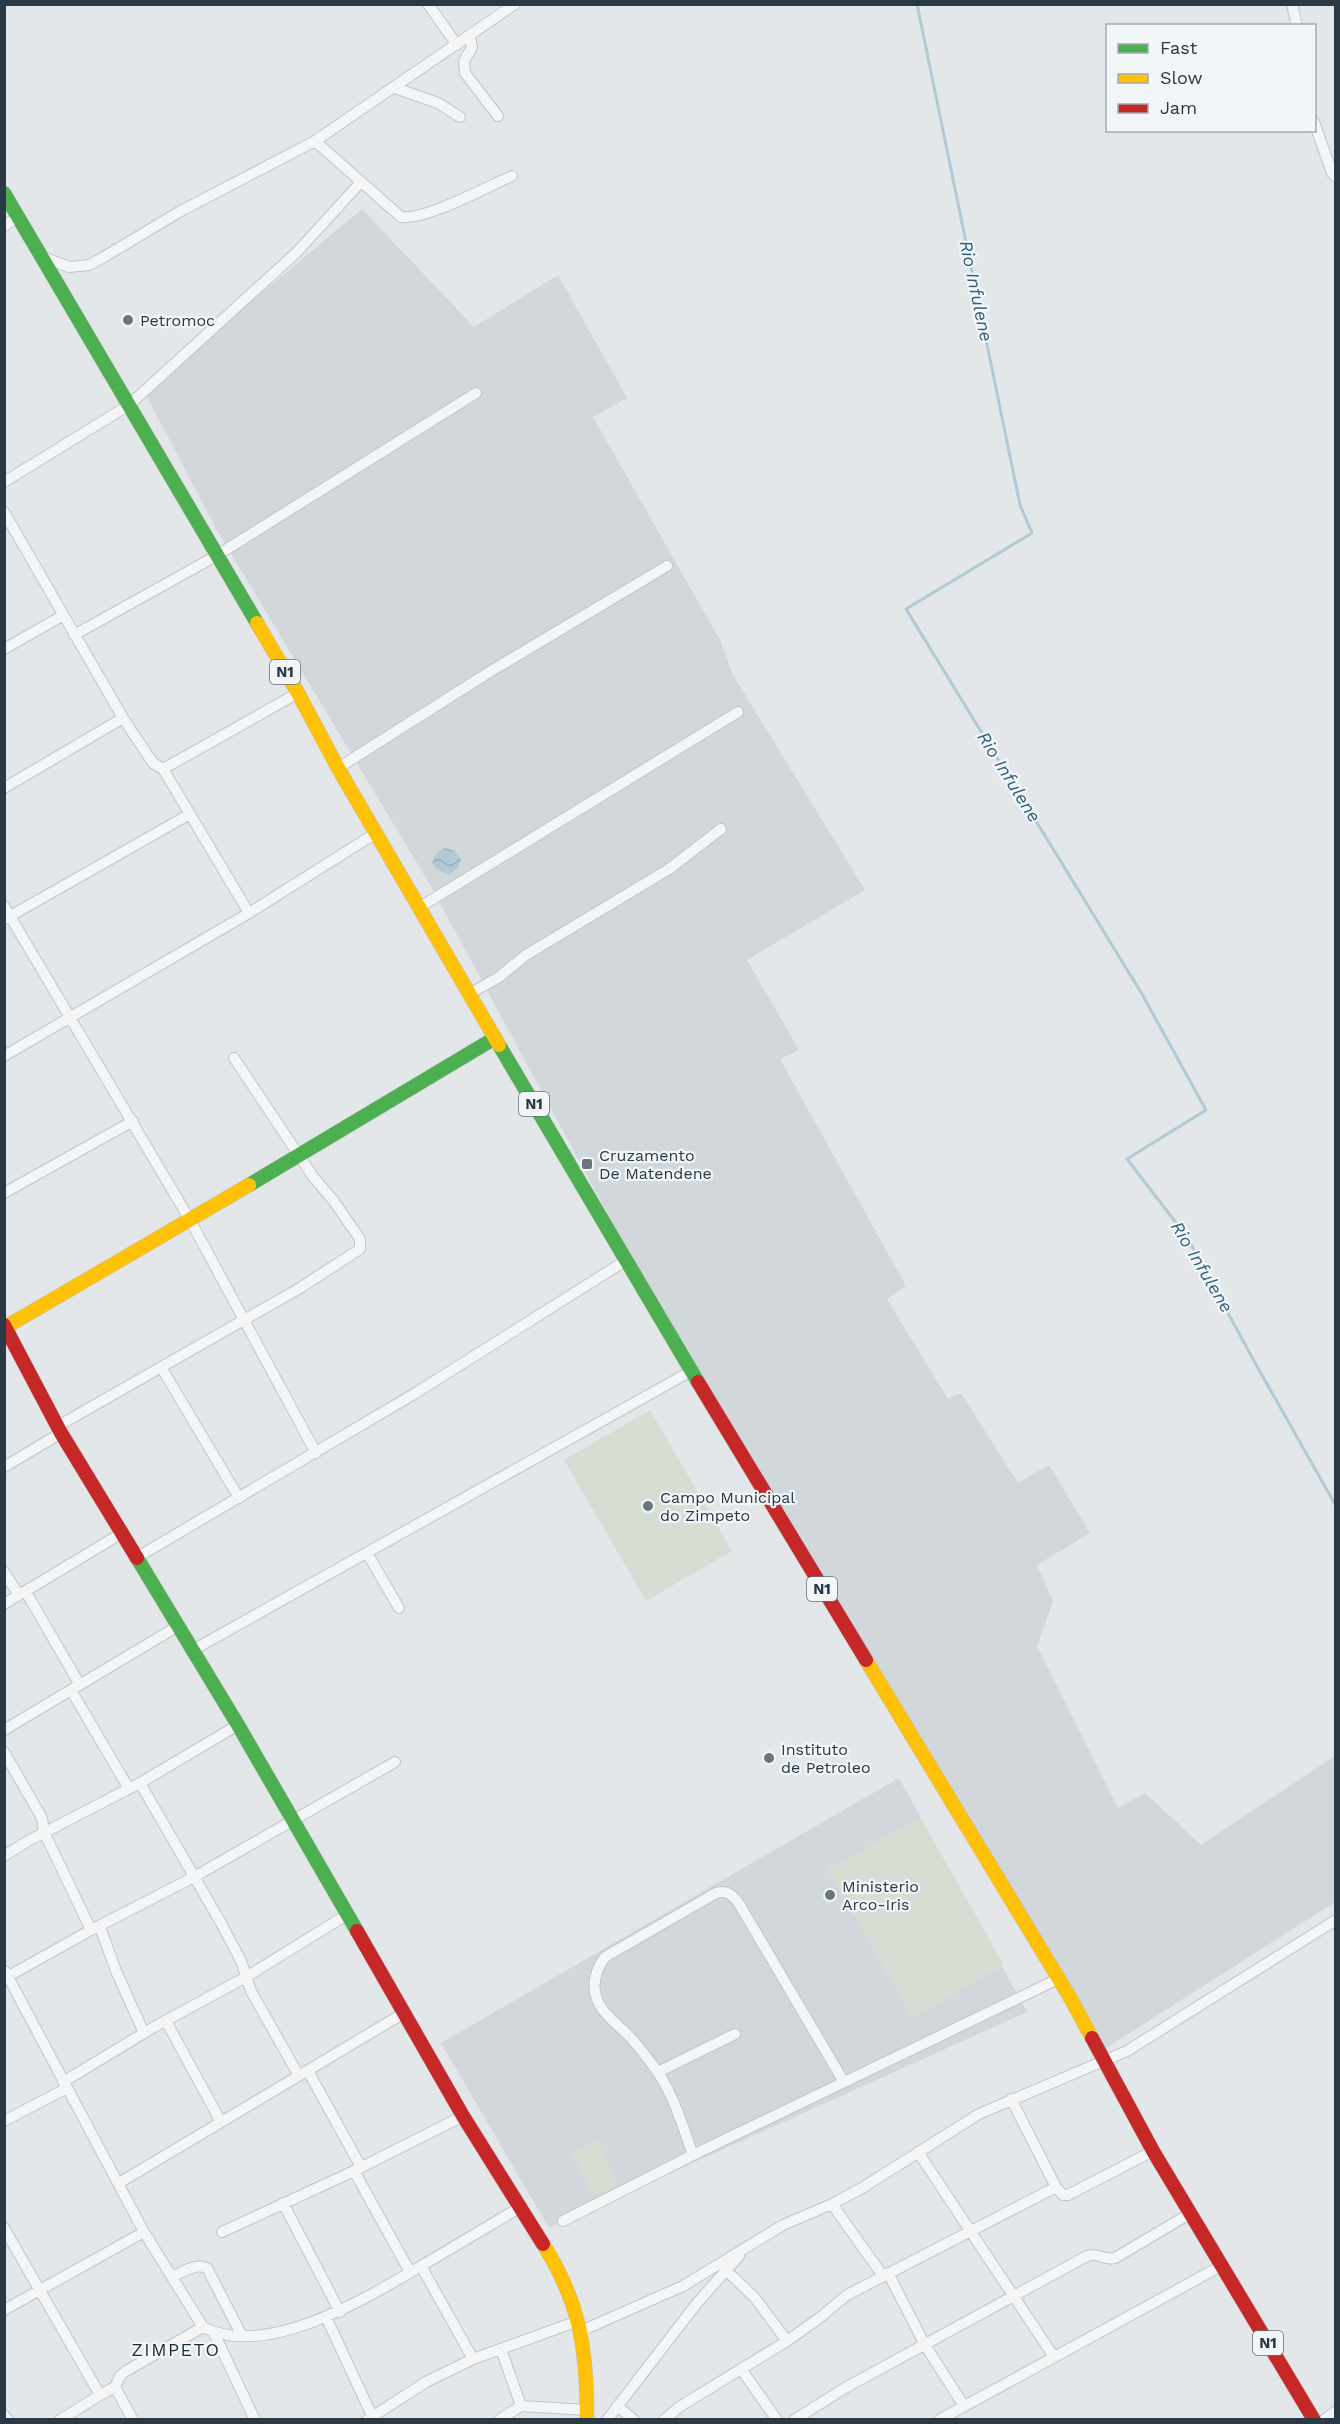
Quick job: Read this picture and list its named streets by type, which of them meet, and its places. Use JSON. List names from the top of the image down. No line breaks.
{"streets":{"main road":["N1"]},"districts":["ZIMPETO"],"water":["Rio Infulene"],"places":{"other":["Petromoc","Campo Municipal do Zimpeto","Instituto de Petroleo","Ministerio Arco-Iris"],"transit":["Cruzamento De Matendene"]},"legend":["Fast","Slow","Jam"]}
